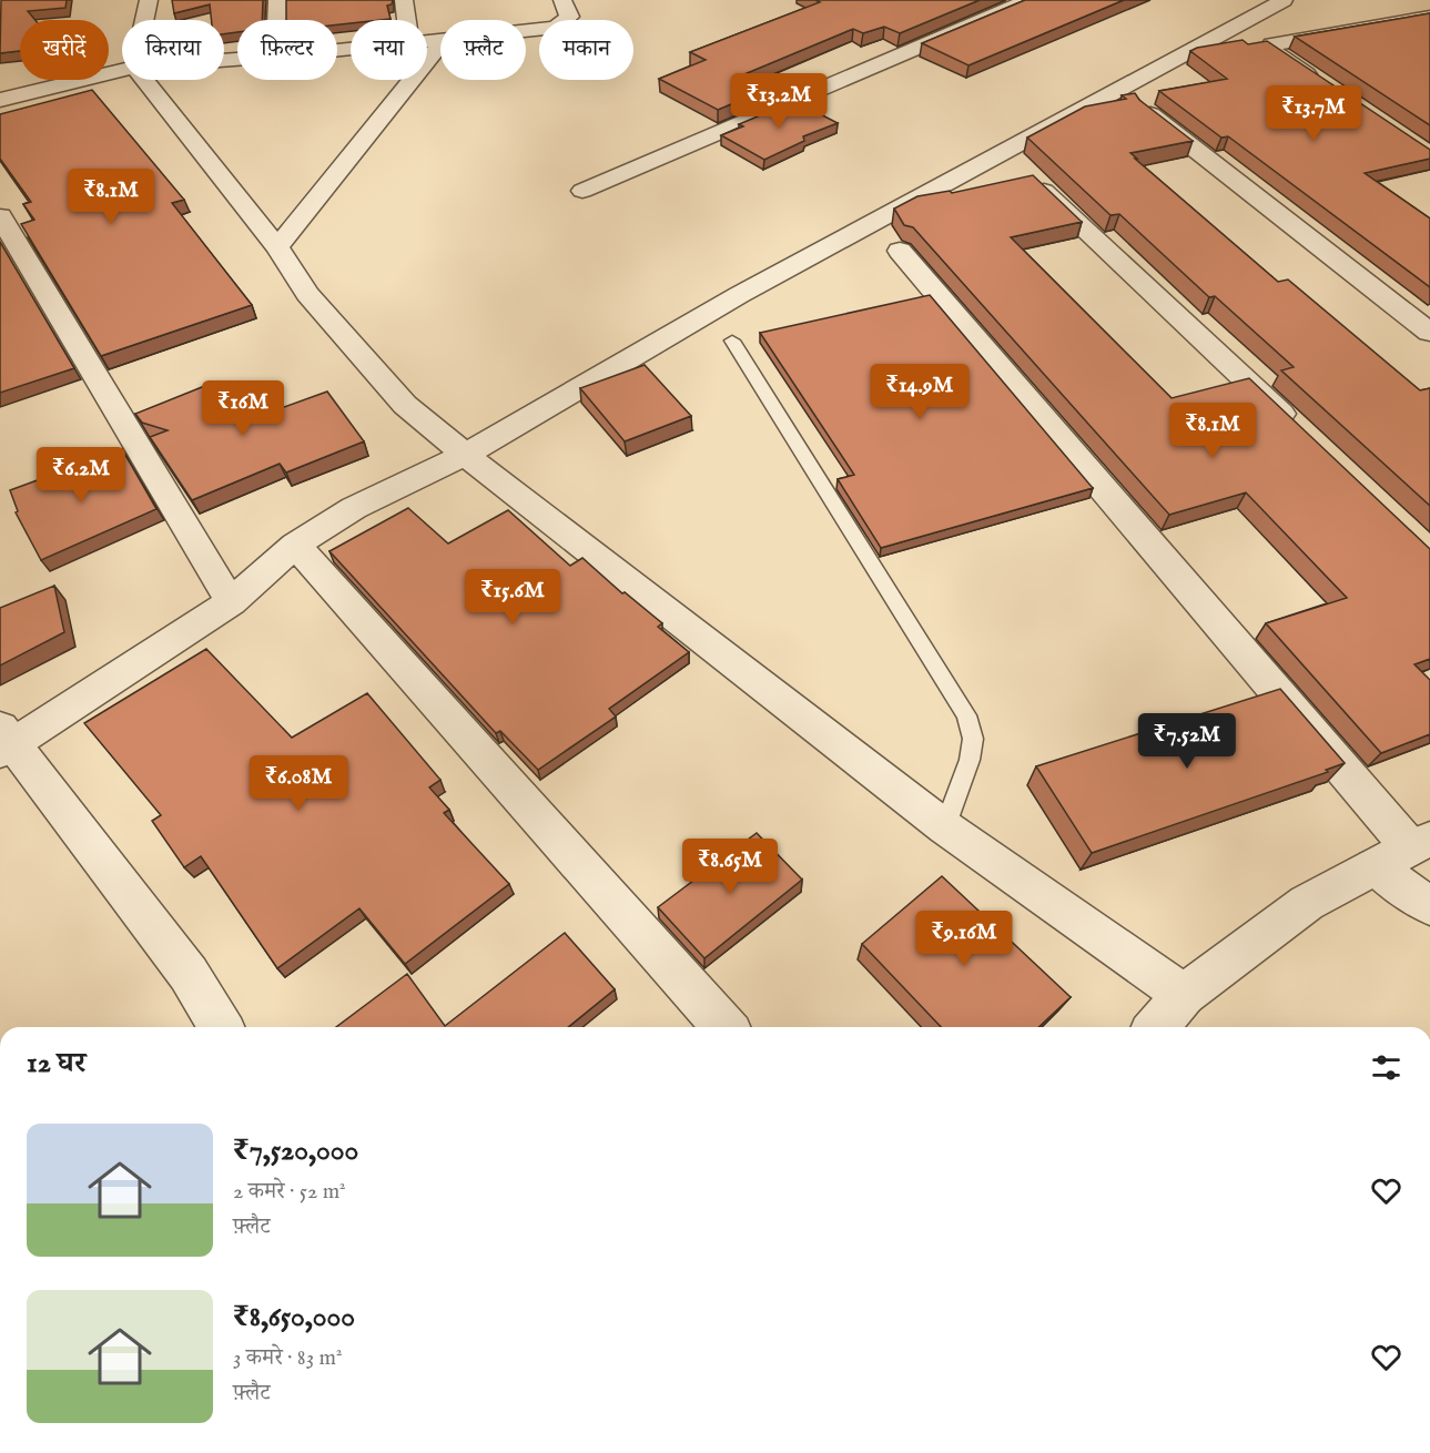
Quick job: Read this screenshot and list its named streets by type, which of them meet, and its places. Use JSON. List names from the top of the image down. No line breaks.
{"page":{"chip":["खरीदें","किराया","फ़िल्टर","नया","फ़्लैट","मकान"],"price":["₹13.2M","₹13.7M","₹8.1M","₹14.9M","₹16M","₹8.1M","₹6.2M","₹15.6M","₹7.52M","₹6.08M","₹8.65M","₹9.16M"],"heading":"12 घर","list":[{"name":"₹7,520,000","note":"2 कमरे · 52 m² · फ़्लैट"},{"name":"₹8,650,000","note":"3 कमरे · 83 m² · फ़्लैट"}]}}
